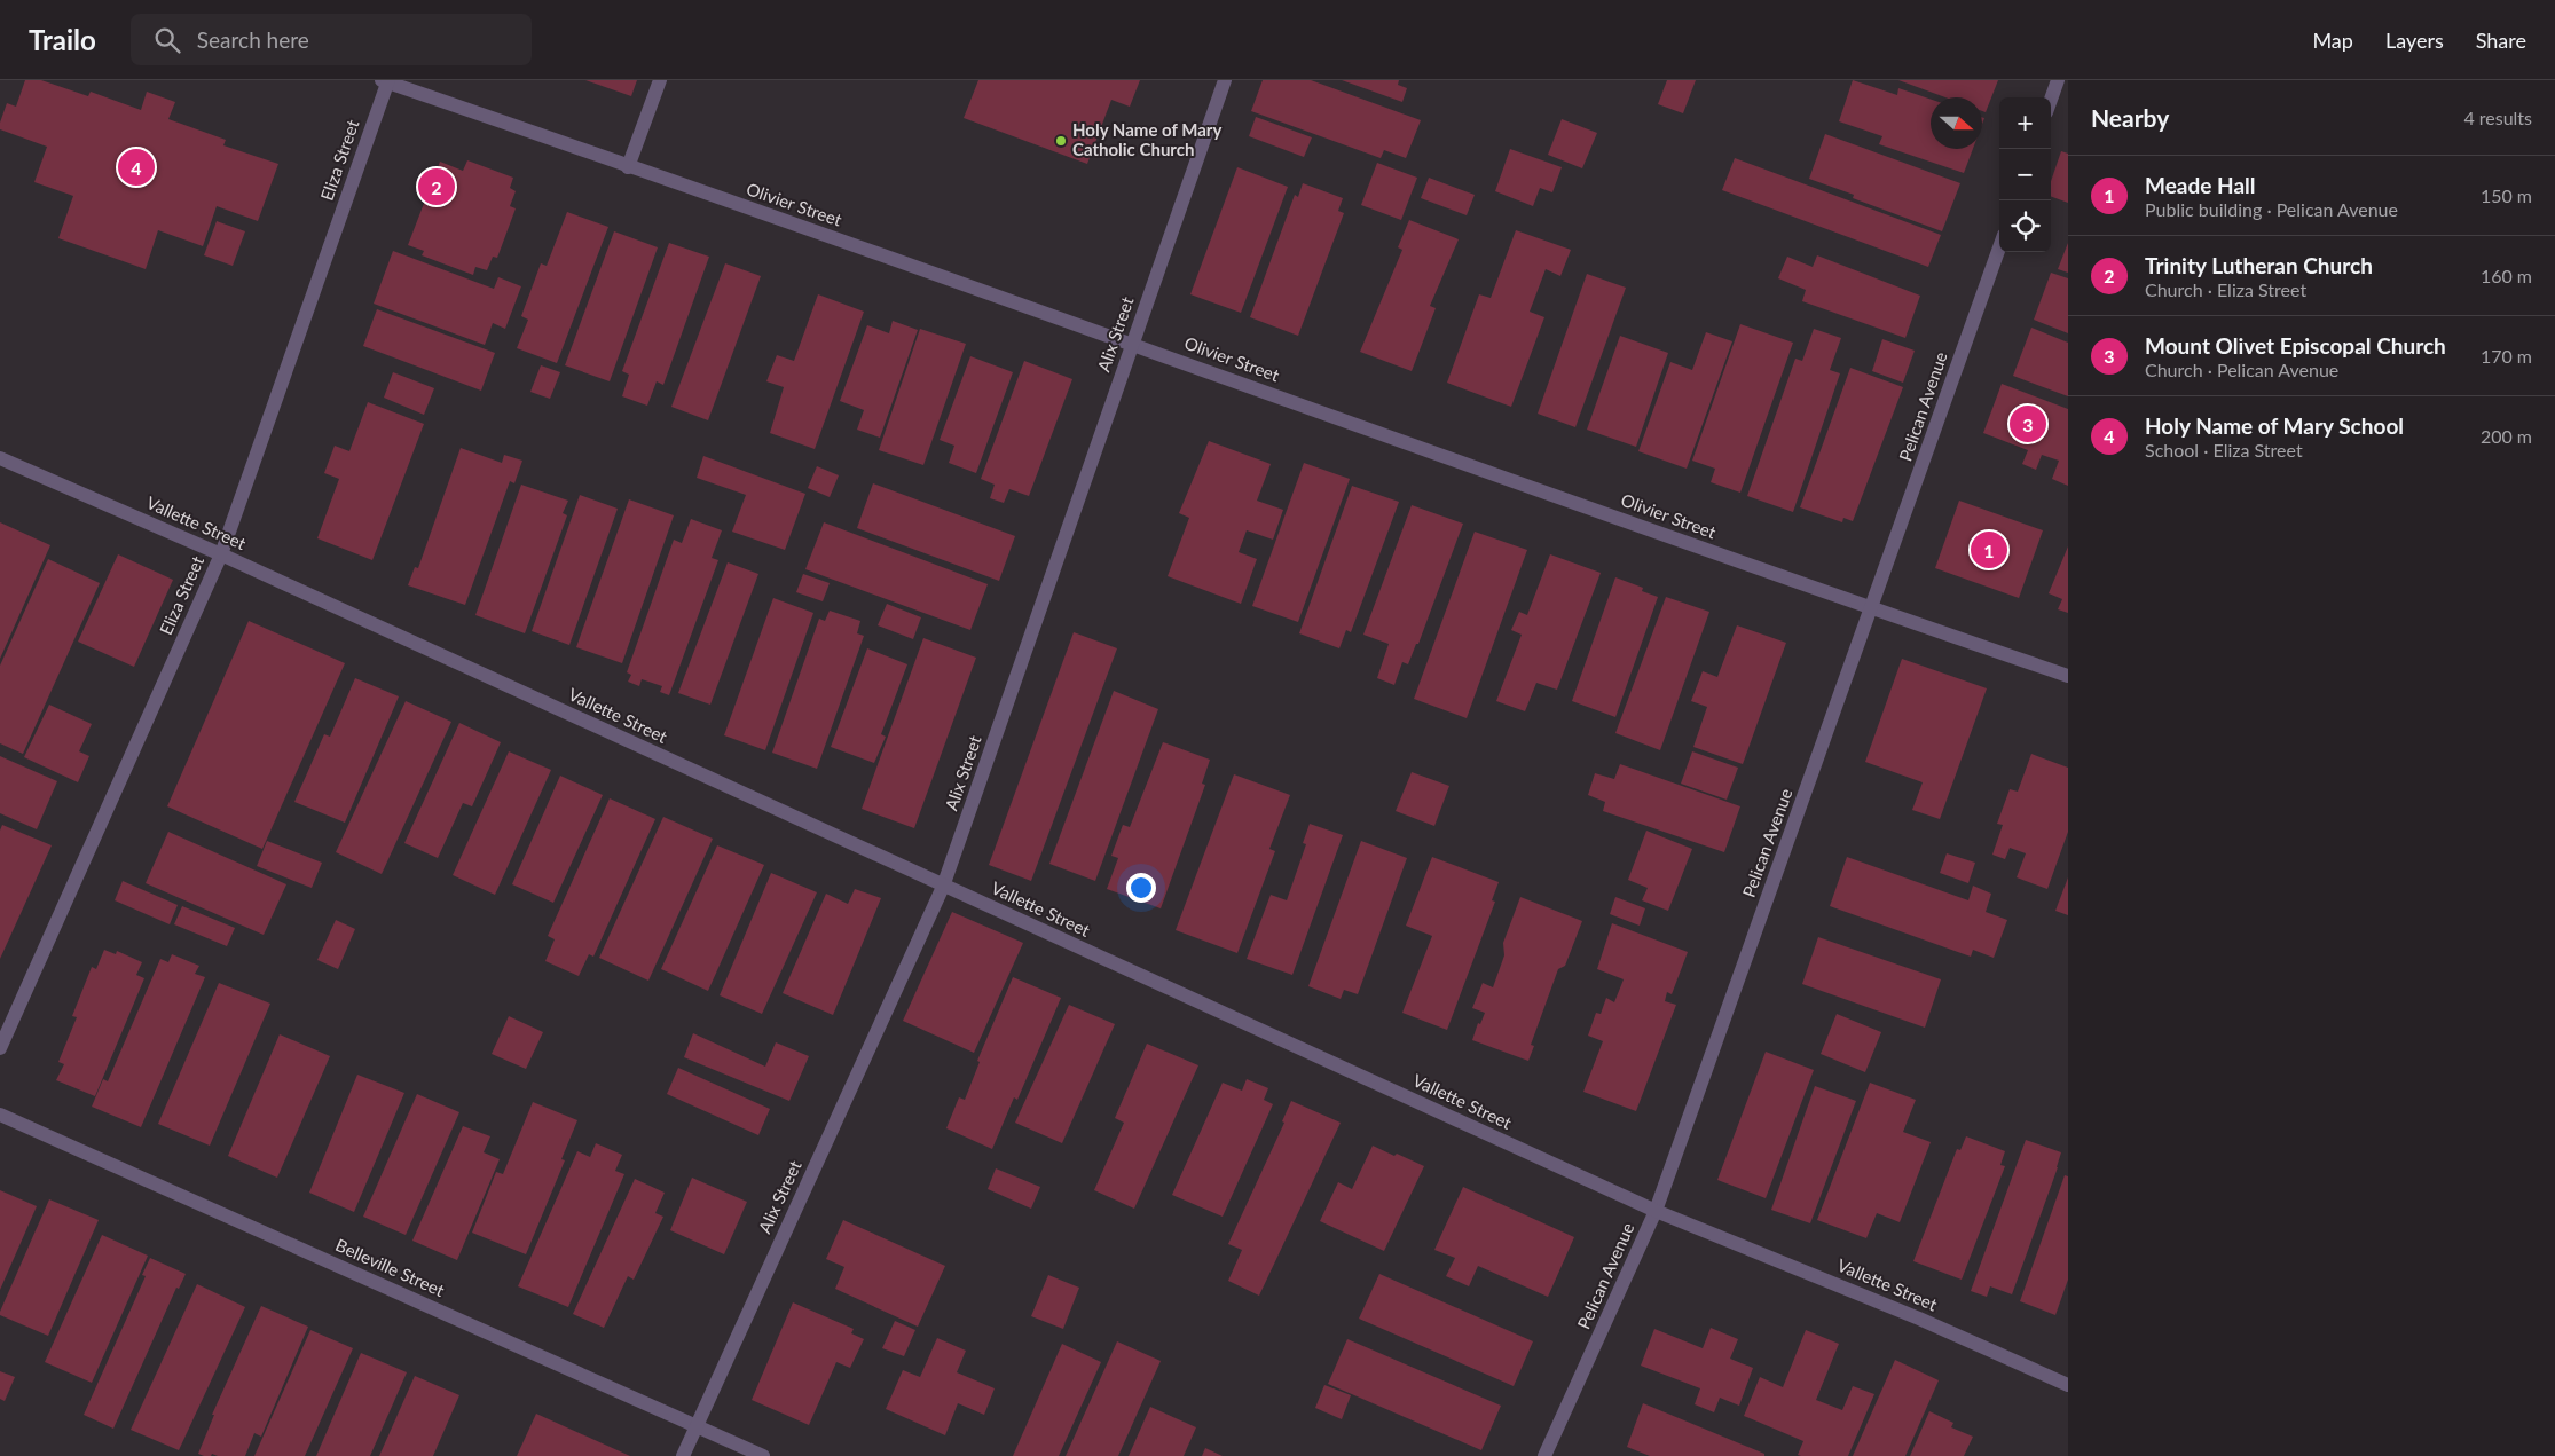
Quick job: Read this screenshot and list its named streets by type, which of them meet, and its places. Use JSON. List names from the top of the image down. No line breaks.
{"streets":{"street":["Eliza Street","Olivier Street","Alix Street","Pelican Avenue","Vallette Street","Belleville Street"]},"crossings":[["Eliza Street","Olivier Street"],["Eliza Street","Vallette Street"],["Olivier Street","Alix Street"],["Olivier Street","Pelican Avenue"],["Alix Street","Vallette Street"],["Alix Street","Belleville Street"],["Pelican Avenue","Vallette Street"]],"places":["Holy Name of Mary Catholic Church"],"north":"right","page":{"header":"Trailo","search":"Search here","nav":["Map","Layers","Share"],"heading":["Nearby","4 results"],"map_buttons":["+","−"],"pins":["4","2","3","1"],"list":[{"mark":"1","name":"Meade Hall","note":"Public building · Pelican Avenue","value":"150 m"},{"mark":"2","name":"Trinity Lutheran Church","note":"Church · Eliza Street","value":"160 m"},{"mark":"3","name":"Mount Olivet Episcopal Church","note":"Church · Pelican Avenue","value":"170 m"},{"mark":"4","name":"Holy Name of Mary School","note":"School · Eliza Street","value":"200 m"}]}}
